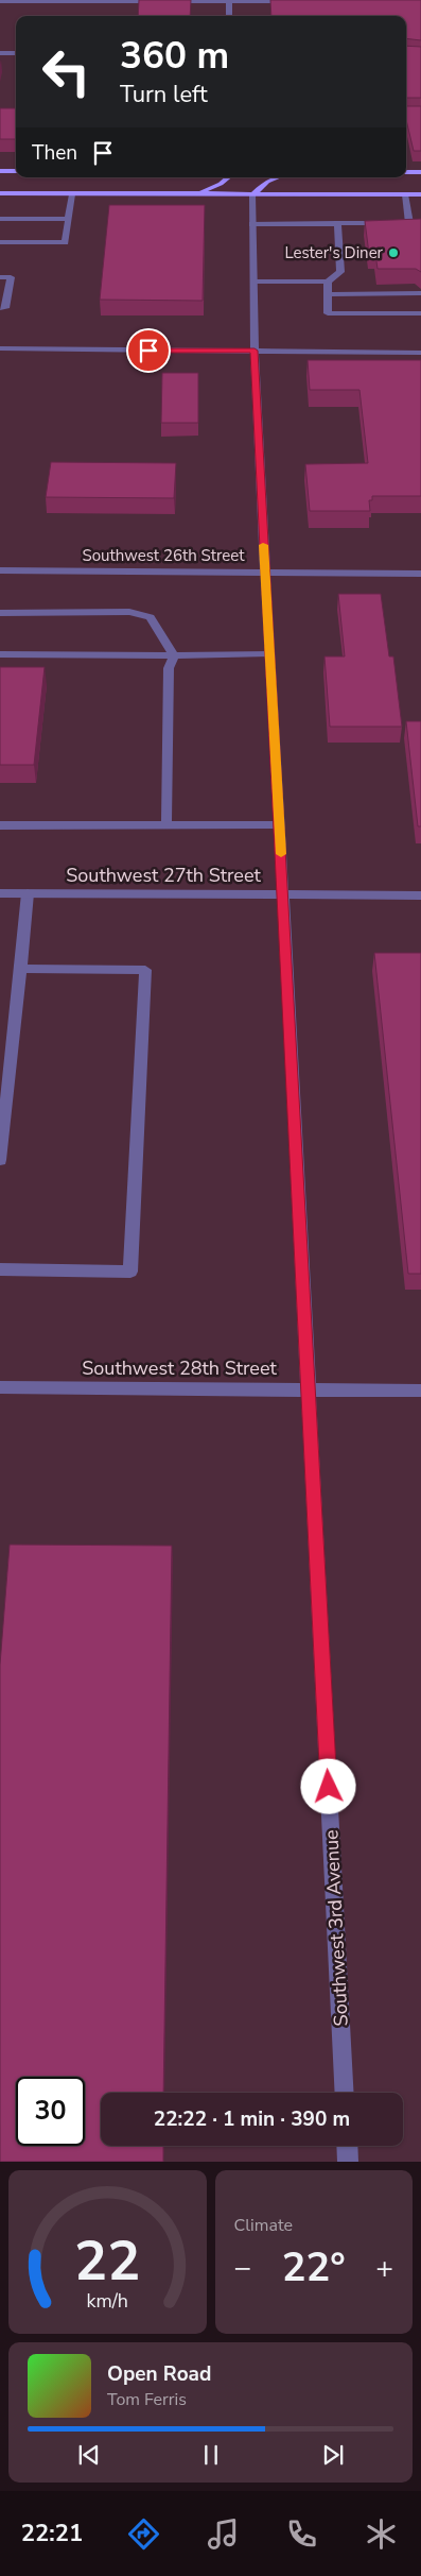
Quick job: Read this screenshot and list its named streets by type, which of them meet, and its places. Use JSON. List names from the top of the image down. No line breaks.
{"streets":{"street":["Southwest 26th Street","Southwest 27th Street","Southwest 28th Street","Southwest 3rd Avenue"]},"crossings":[["Southwest 26th Street","Southwest 3rd Avenue"],["Southwest 27th Street","Southwest 3rd Avenue"],["Southwest 28th Street","Southwest 3rd Avenue"]],"places":["Lester's Diner"],"page":{"turn":["360 m","Turn left"],"then":"Then","limit":"30","trip":"22:22 · 1 min · 390 m","tile":"Climate","heat":["−","22°","+"],"song":["Open Road","Tom Ferris"],"tabs":"22:21","gauge":["22","km/h"]}}
